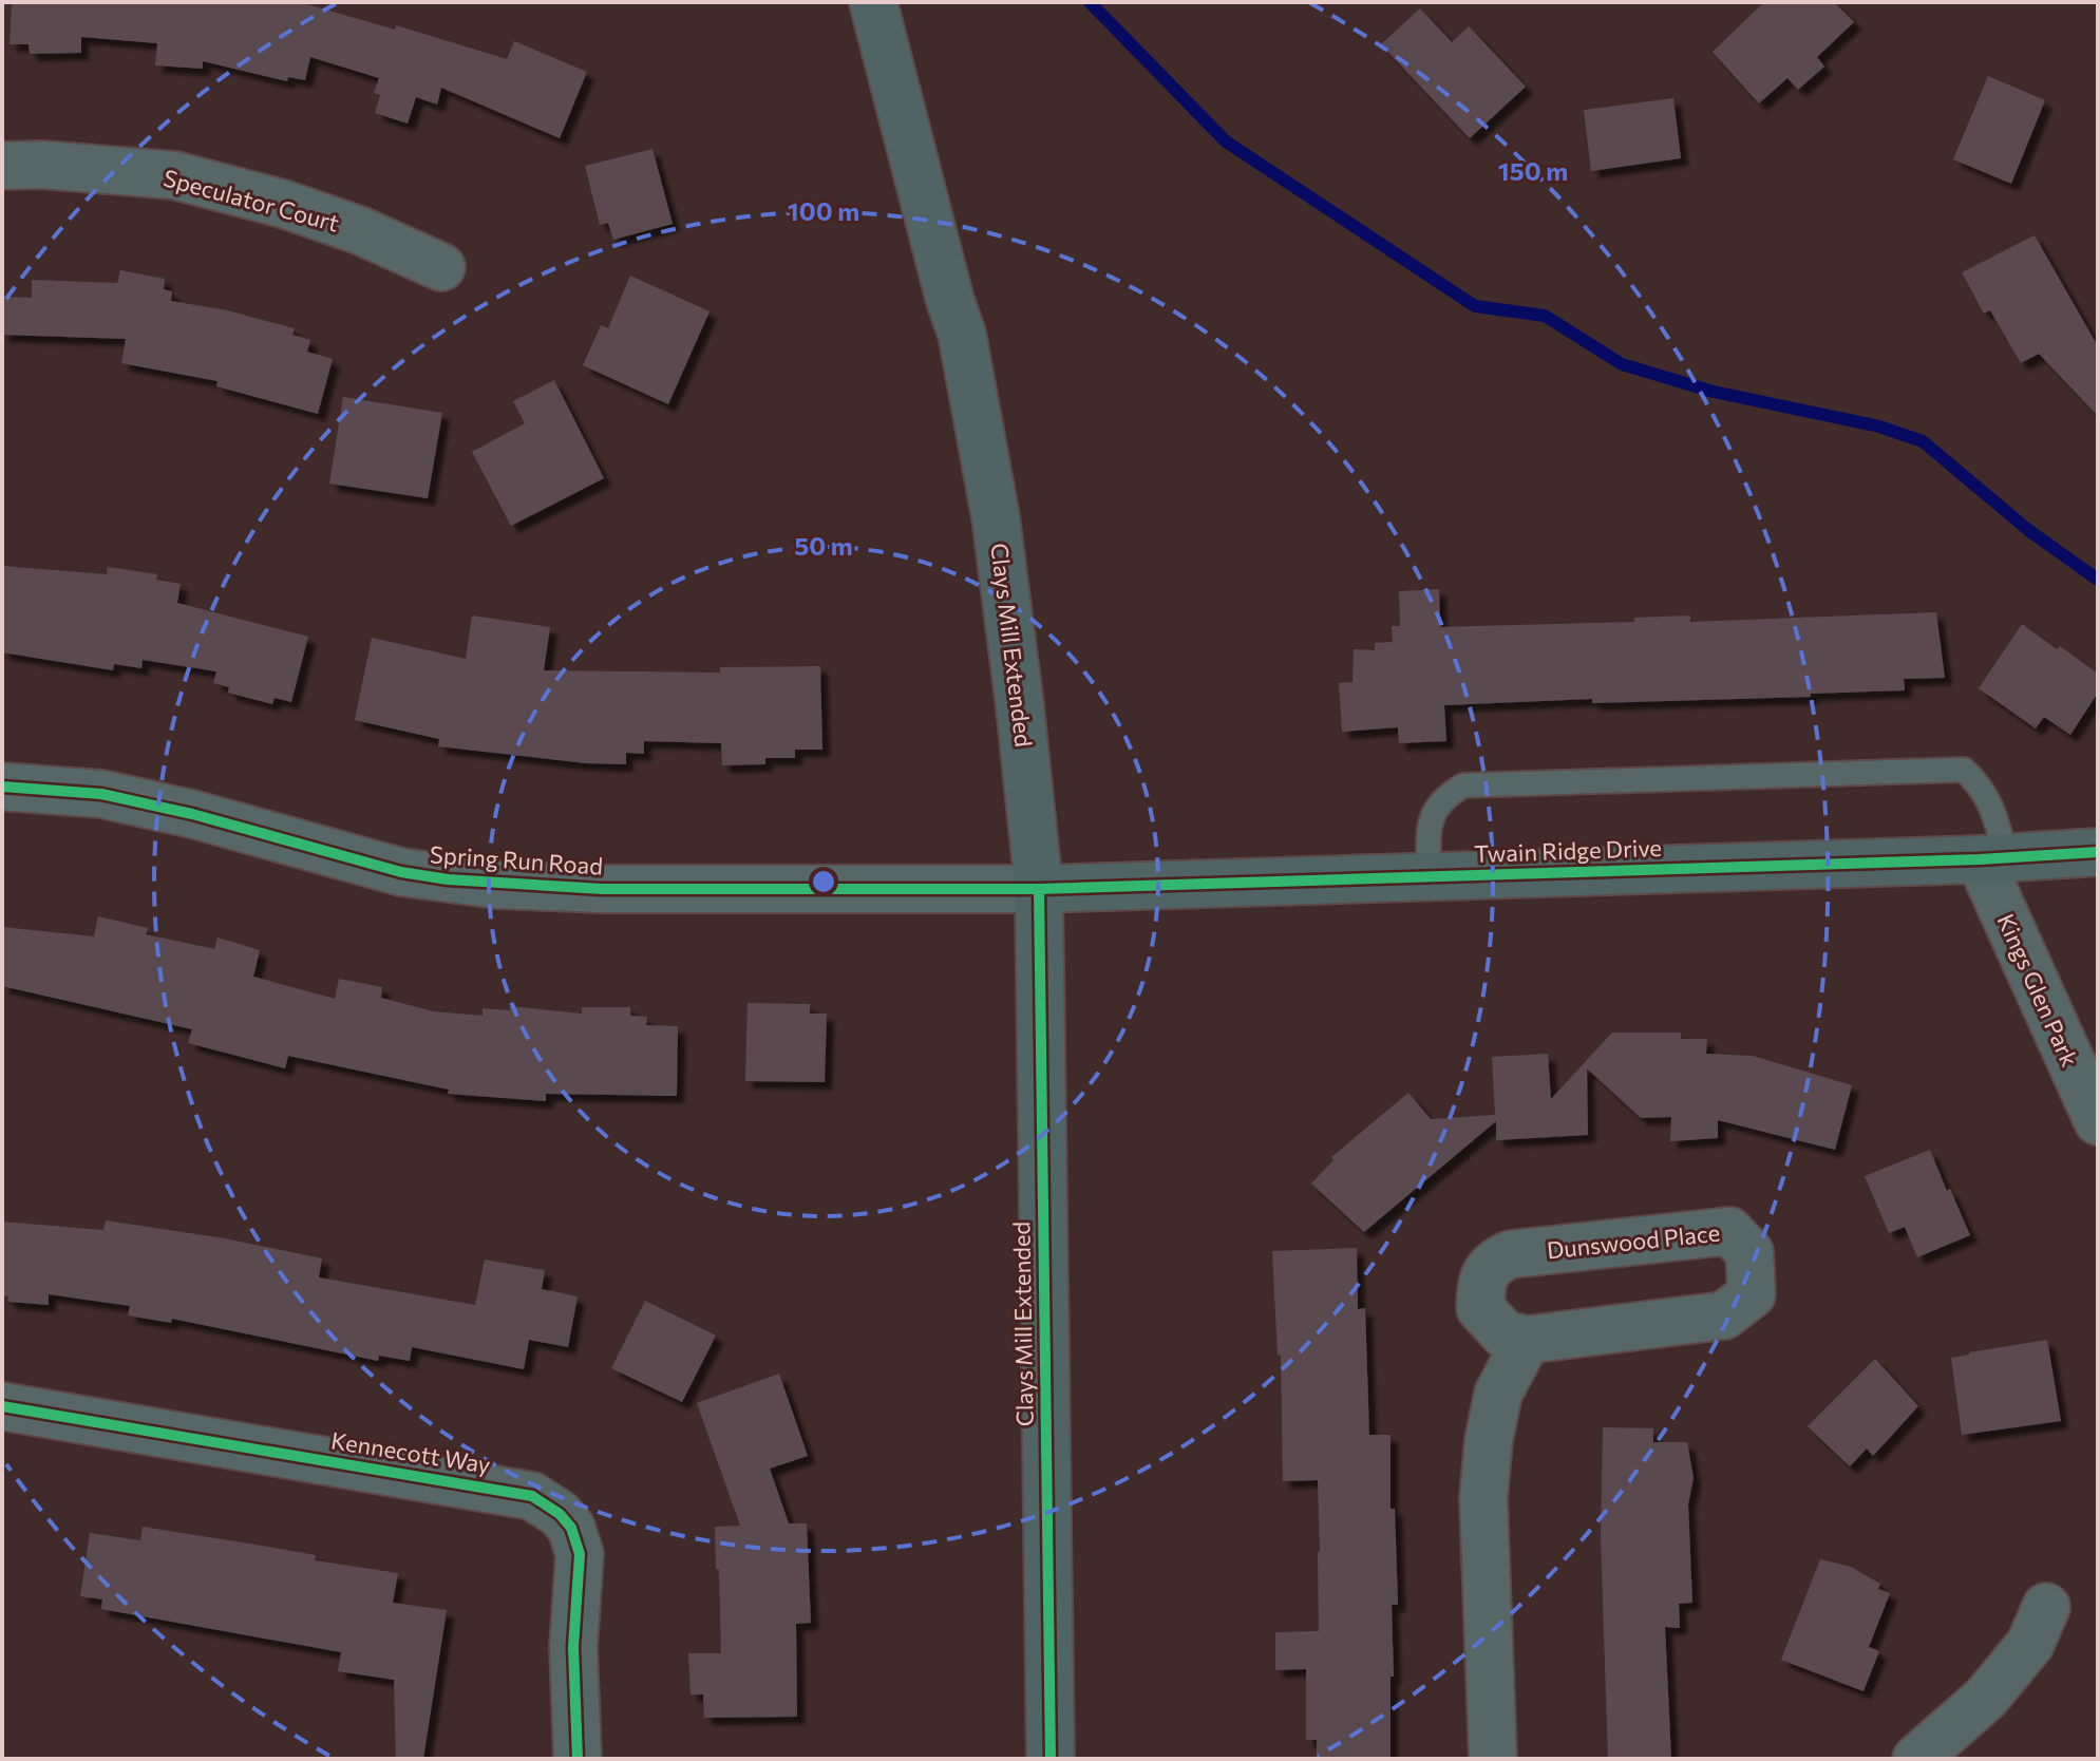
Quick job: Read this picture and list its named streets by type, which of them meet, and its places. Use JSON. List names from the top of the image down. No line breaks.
{"streets":{"main road":["Clays Mill Extended","Twain Ridge Drive"],"street":["Speculator Court","Spring Run Road","Kings Glen Park","Dunswood Place","Kennecott Way"]},"crossings":[["Clays Mill Extended","Twain Ridge Drive"],["Clays Mill Extended","Spring Run Road"],["Twain Ridge Drive","Spring Run Road"],["Twain Ridge Drive","Kings Glen Park"]],"rings":["150 m","100 m","50 m"]}
